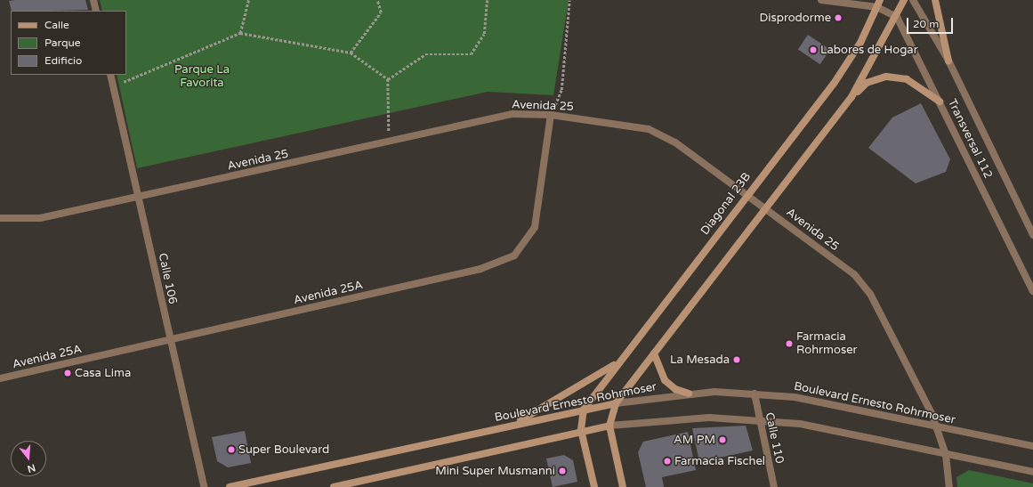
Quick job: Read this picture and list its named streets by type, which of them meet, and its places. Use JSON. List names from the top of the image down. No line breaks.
{"streets":{"main road":["Diagonal 23B","Boulevard Ernesto Rohrmoser"],"street":["Avenida 25","Transversal 112","Calle 106","Avenida 25A","Calle 110"]},"crossings":[["Avenida 25","Diagonal 23B"],["Avenida 25","Calle 106"],["Avenida 25","Avenida 25A"],["Avenida 25","Boulevard Ernesto Rohrmoser"],["Diagonal 23B","Boulevard Ernesto Rohrmoser"],["Calle 106","Avenida 25A"],["Boulevard Ernesto Rohrmoser","Calle 110"]],"parks":["Parque La Favorita"],"places":["Disprodorme","Labores de Hogar","Farmacia Rohrmoser","La Mesada","Casa Lima","AM PM","Super Boulevard","Farmacia Fischel","Mini Super Musmanni"],"legend":["Calle","Parque","Edificio"],"scale_bar":"20 m","north":"bottom"}
